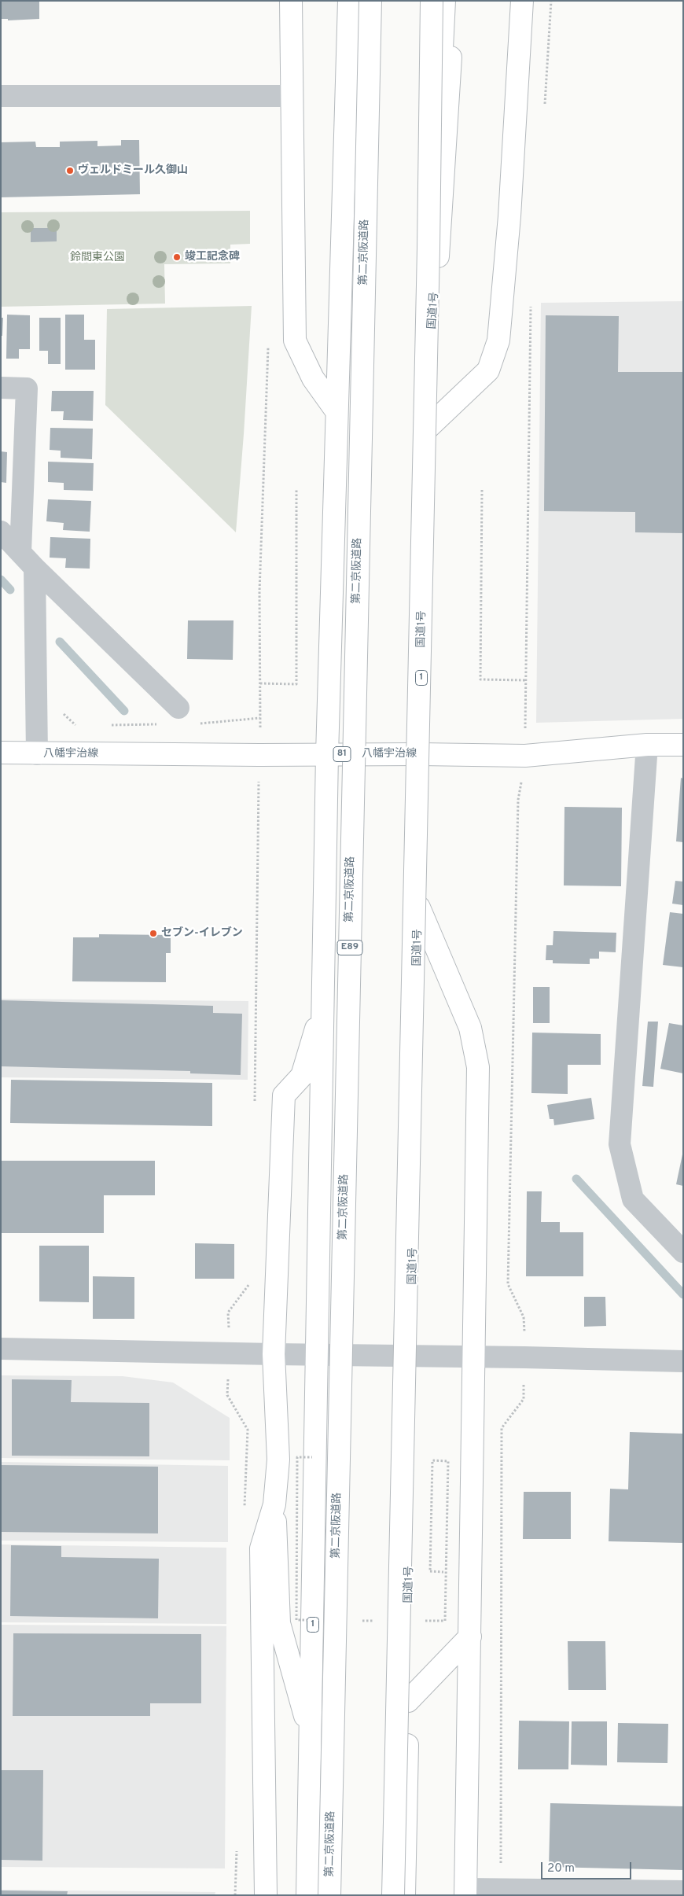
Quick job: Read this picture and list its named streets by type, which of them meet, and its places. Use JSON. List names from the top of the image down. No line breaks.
{"streets":{"main road":["第二京阪道路","国道1号","1","八幡宇治線","81","E89"]},"crossings":[["国道1号","八幡宇治線"],["1","八幡宇治線"]],"parks":["鈴間東公園"],"places":["ヴェルドミール久御山","竣工記念碑","セブン-イレブン"],"scale_bar":"20 m"}
